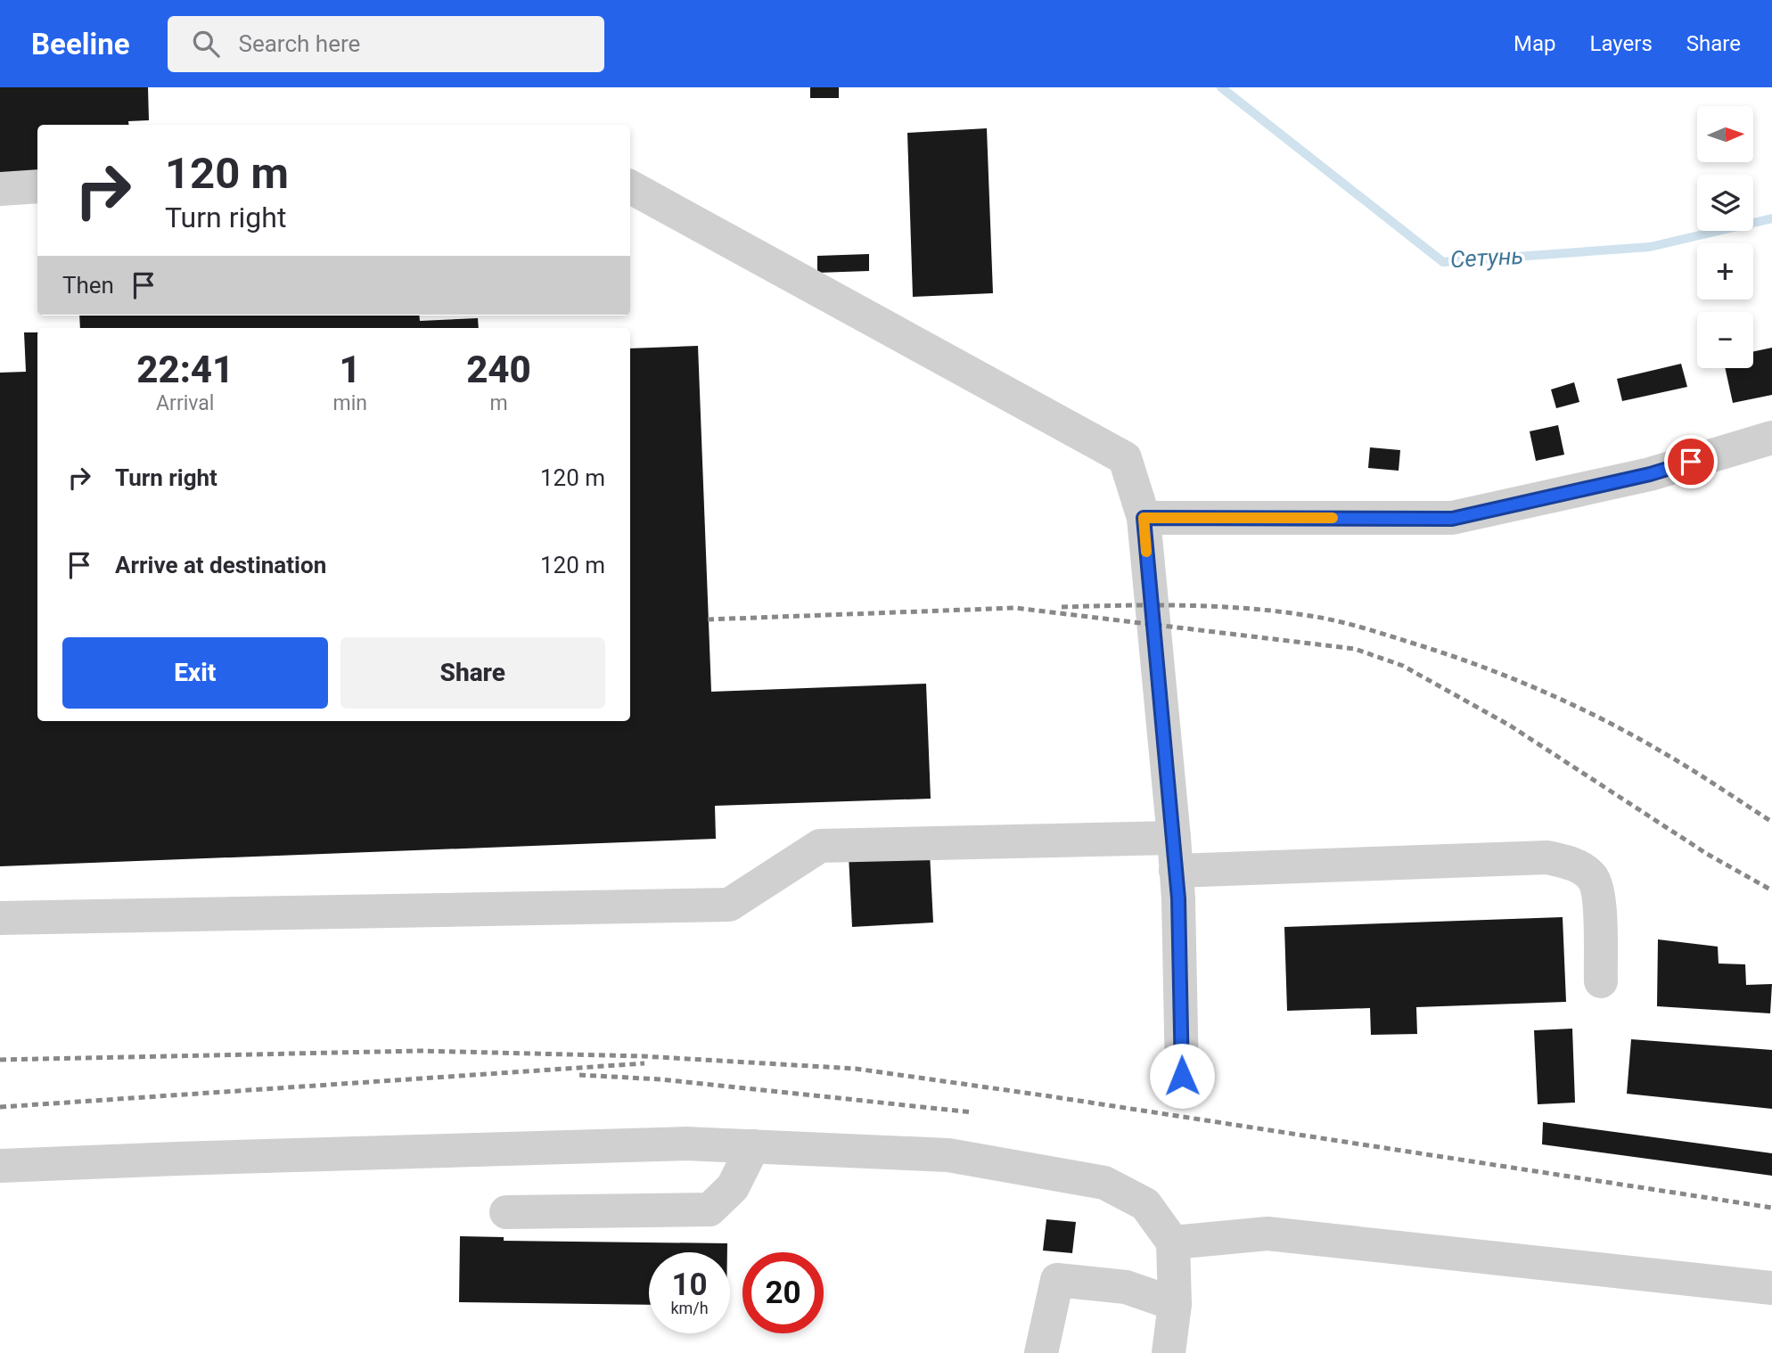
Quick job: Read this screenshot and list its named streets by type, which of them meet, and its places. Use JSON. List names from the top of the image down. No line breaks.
{"water":["Сетунь"],"north":"right","page":{"header":"Beeline","search":"Search here","nav":["Map","Layers","Share"],"map_buttons":["+","−"],"turn":["120 m","Turn right"],"then":"Then","eta":["22:41","Arrival","1","min","240","m"],"list":[{"name":"Turn right","value":"120 m"},{"name":"Arrive at destination","value":"120 m"}],"buttons":["Exit","Share"],"speed":"10 km/h","limit":"20"}}
